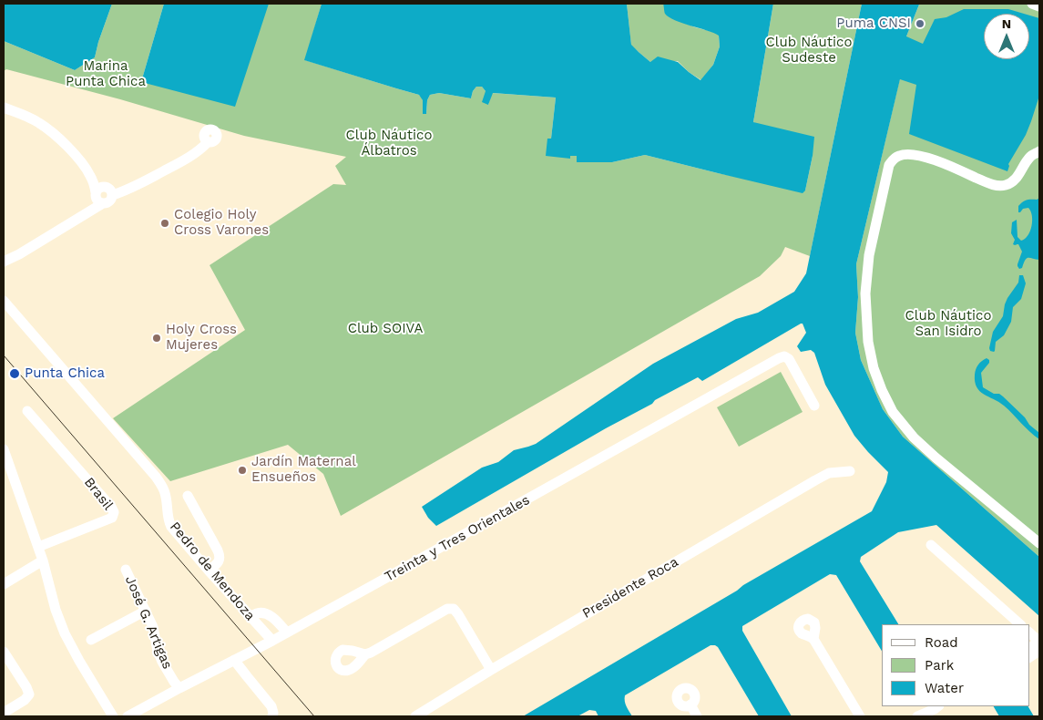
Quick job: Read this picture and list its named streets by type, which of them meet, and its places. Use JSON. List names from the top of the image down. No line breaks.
{"streets":{"street":["Brasil","Treinta y Tres Orientales","Pedro de Mendoza","Presidente Roca","José G. Artigas"]},"crossings":[["Treinta y Tres Orientales","Pedro de Mendoza"],["Treinta y Tres Orientales","José G. Artigas"]],"parks":["Club Náutico Sudeste","Marina Punta Chica","Club Náutico Álbatros","Club Náutico San Isidro","Club SOIVA"],"places":["Puma CNSI","Colegio Holy Cross Varones","Holy Cross Mujeres","Punta Chica","Jardín Maternal Ensueños"],"legend":["Road","Park","Water"],"north":"top"}
